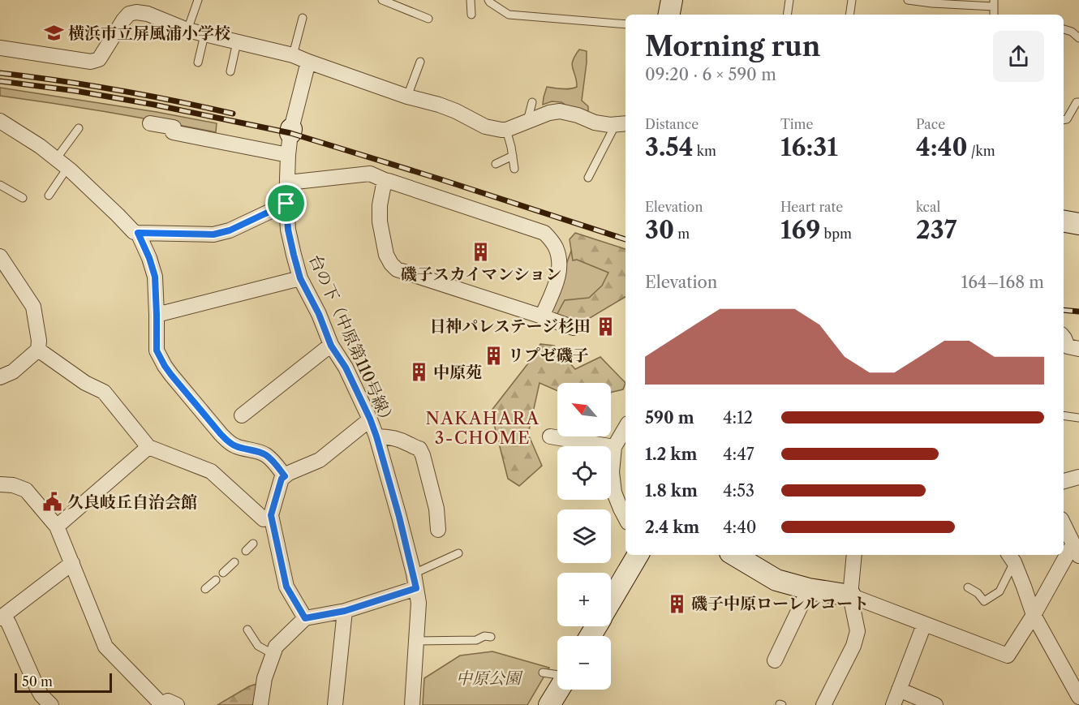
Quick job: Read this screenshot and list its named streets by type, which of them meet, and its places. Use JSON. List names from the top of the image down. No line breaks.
{"streets":{"street":["台の下（中原第110号線）"]},"districts":["NAKAHARA 3-CHOME"],"parks":["中原公園"],"places":{"school or university":["横浜市立屏風浦小学校"],"building":["磯子スカイマンション","日神パレステージ杉田","リプゼ磯子","中原苑","磯子中原ローレルコート"],"public building":["久良岐丘自治会館"]},"scale_bar":"50 m","north":"top left","page":{"heading":["Morning run","09:20 · 6 × 590 m"],"stats":[["Distance","3.54 km"],["Time","16:31"],["Pace","4:40 /km"],["Elevation","30 m"],["Heart rate","169 bpm"],["kcal","237"]],"chart":["Elevation","164–168 m"],"map_buttons":["+","−"],"list":[{"name":"590 m","note":"4:12"},{"name":"1.2 km","note":"4:47"},{"name":"1.8 km","note":"4:53"},{"name":"2.4 km","note":"4:40"}],"scale":"50 m"}}
